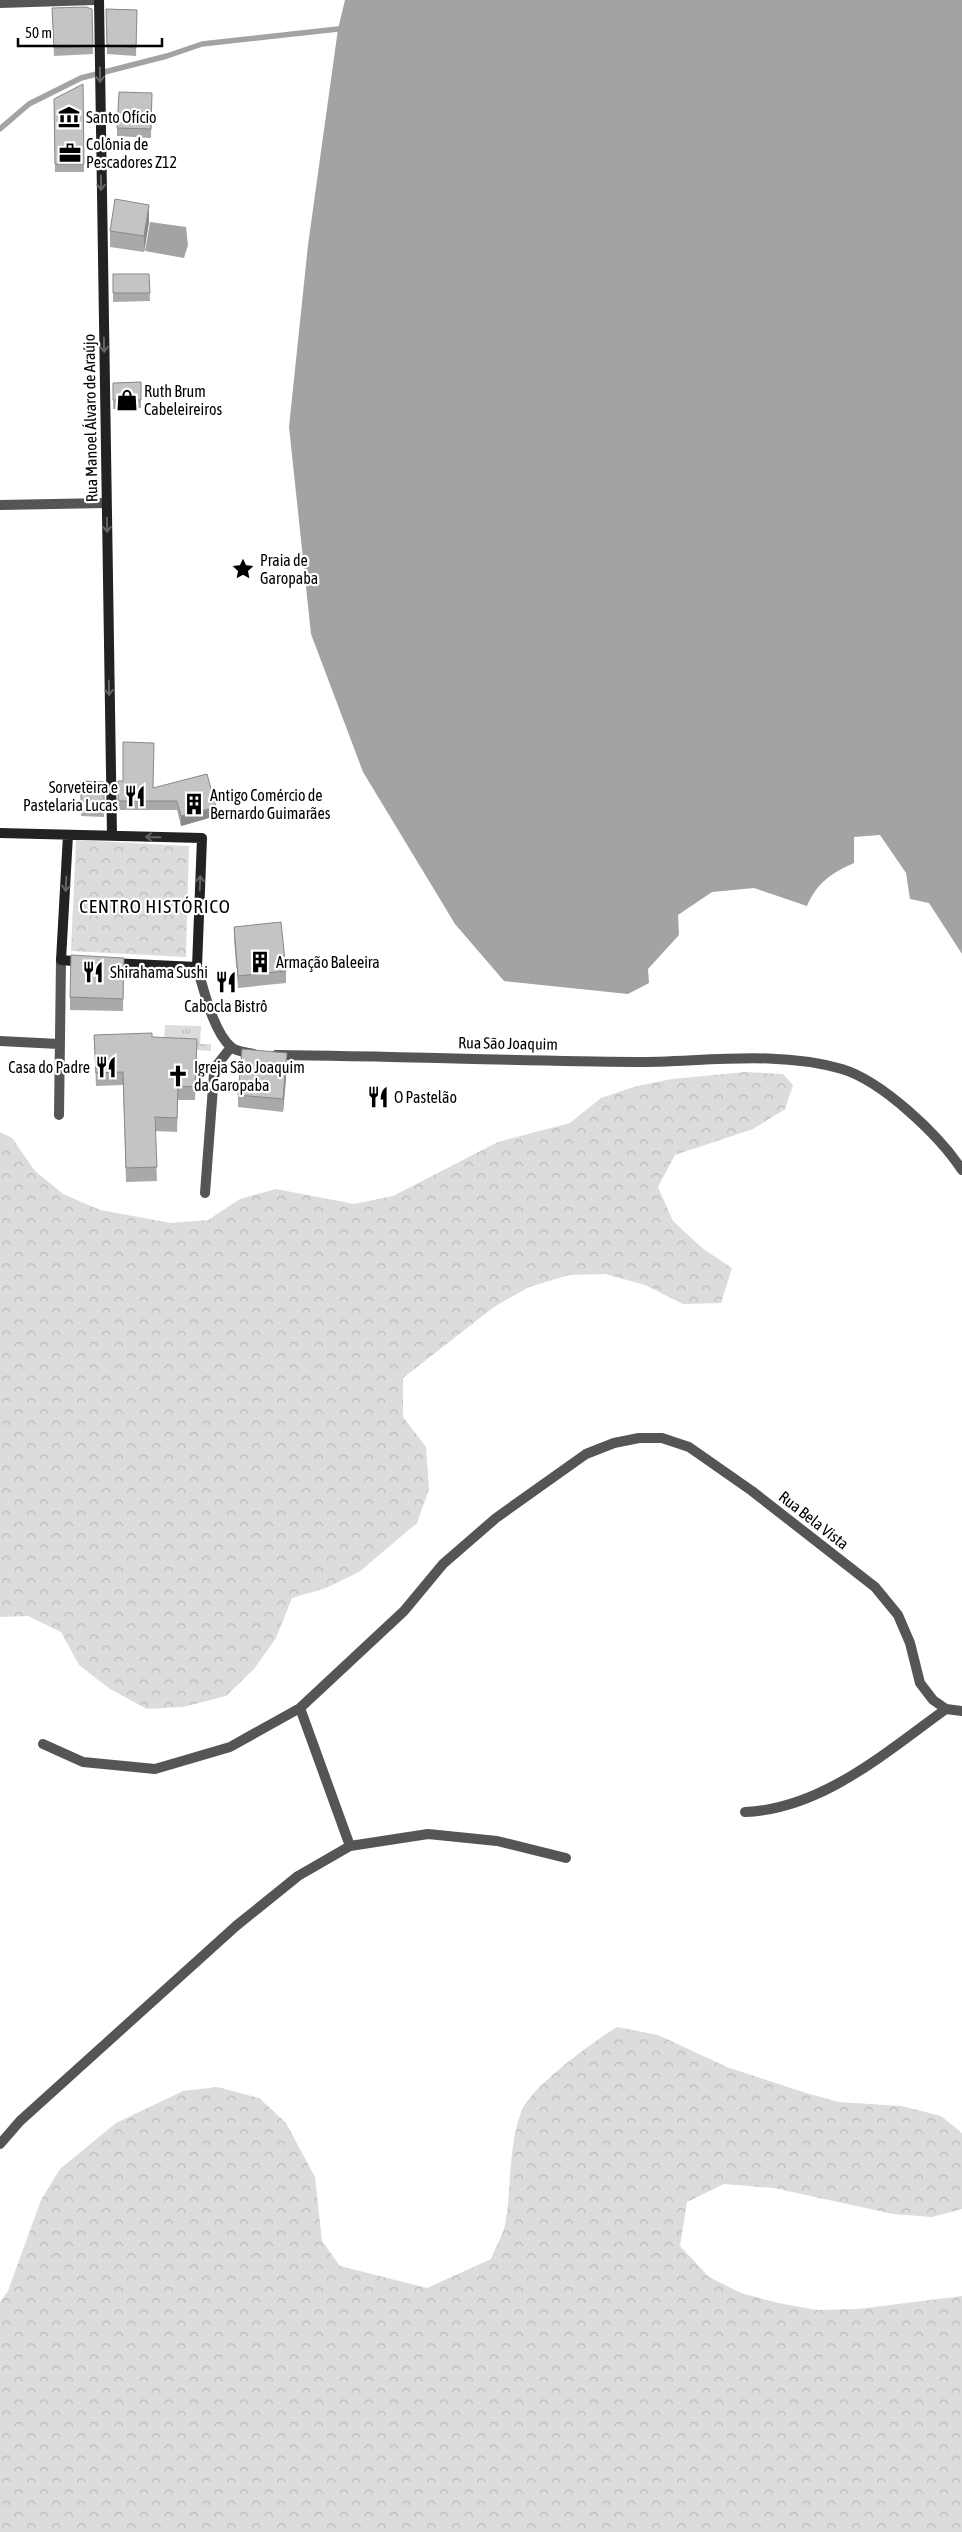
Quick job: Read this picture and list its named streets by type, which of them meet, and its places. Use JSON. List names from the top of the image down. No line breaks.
{"streets":{"street":["Rua Manoel Álvaro de Araújo","Rua São Joaquim","Rua Bela Vista"]},"one_way":["Rua Manoel Álvaro de Araújo"],"districts":["CENTRO HISTÓRICO"],"places":{"museum":["Santo Ofício"],"office":["Colônia de Pescadores Z12"],"shop":["Ruth Brum Cabeleireiros"],"place":["Praia de Garopaba"],"restaurant":["Sorveteira e Pastelaria Lucas","Shirahama Sushi","Cabocla Bistrô","Casa do Padre","O Pastelão"],"building":["Antigo Comércio de Bernardo Guimarães","Armação Baleeira"],"church":["Igreja São Joaquim da Garopaba"]},"scale_bar":"50 m"}
